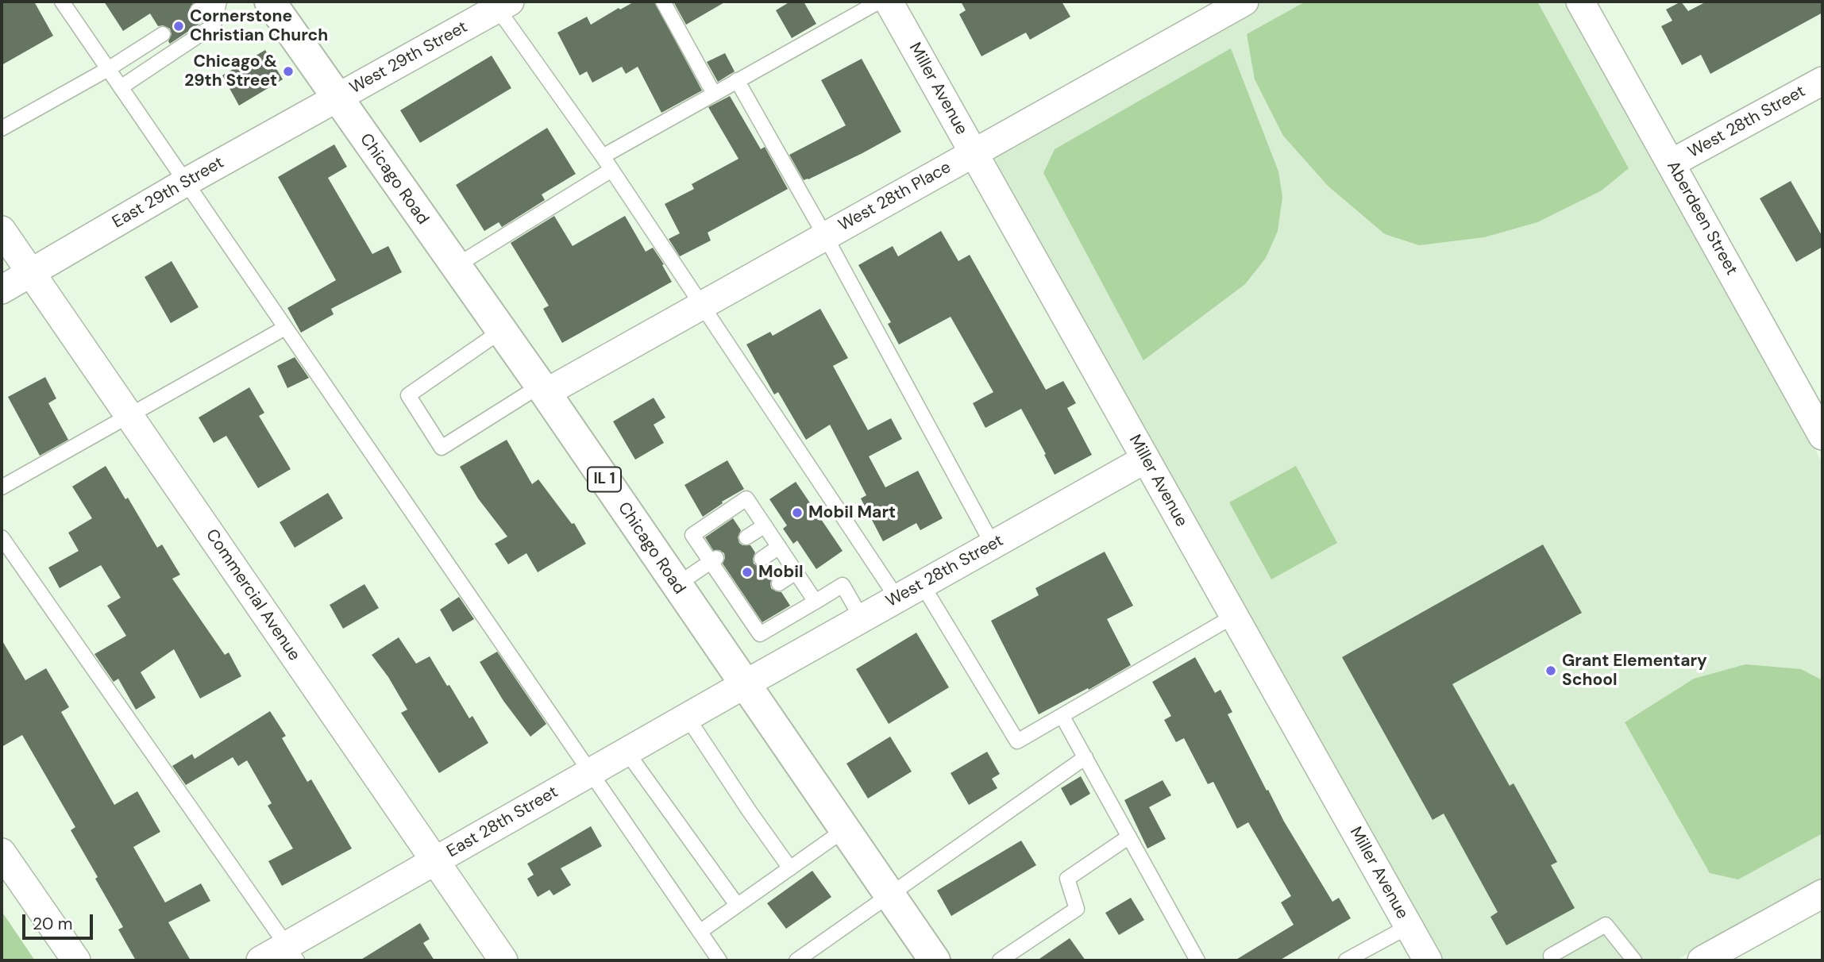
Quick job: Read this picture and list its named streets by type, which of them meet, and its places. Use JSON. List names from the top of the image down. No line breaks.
{"streets":{"main road":["Chicago Road","IL 1"],"street":["West 29th Street","Miller Avenue","West 28th Street","East 29th Street","West 28th Place","Aberdeen Street","Commercial Avenue","East 28th Street"]},"crossings":[["West 29th Street","Chicago Road"],["West 29th Street","East 29th Street"],["Miller Avenue","West 28th Street"],["Miller Avenue","West 28th Place"],["West 28th Street","Chicago Road"],["West 28th Street","Aberdeen Street"],["West 28th Street","East 28th Street"],["Chicago Road","East 29th Street"],["Chicago Road","West 28th Place"],["Chicago Road","East 28th Street"],["East 29th Street","Commercial Avenue"],["Commercial Avenue","East 28th Street"]],"places":["Cornerstone Christian Church","Chicago & 29th Street","Mobil Mart","Mobil","Grant Elementary School"],"scale_bar":"20 m"}
